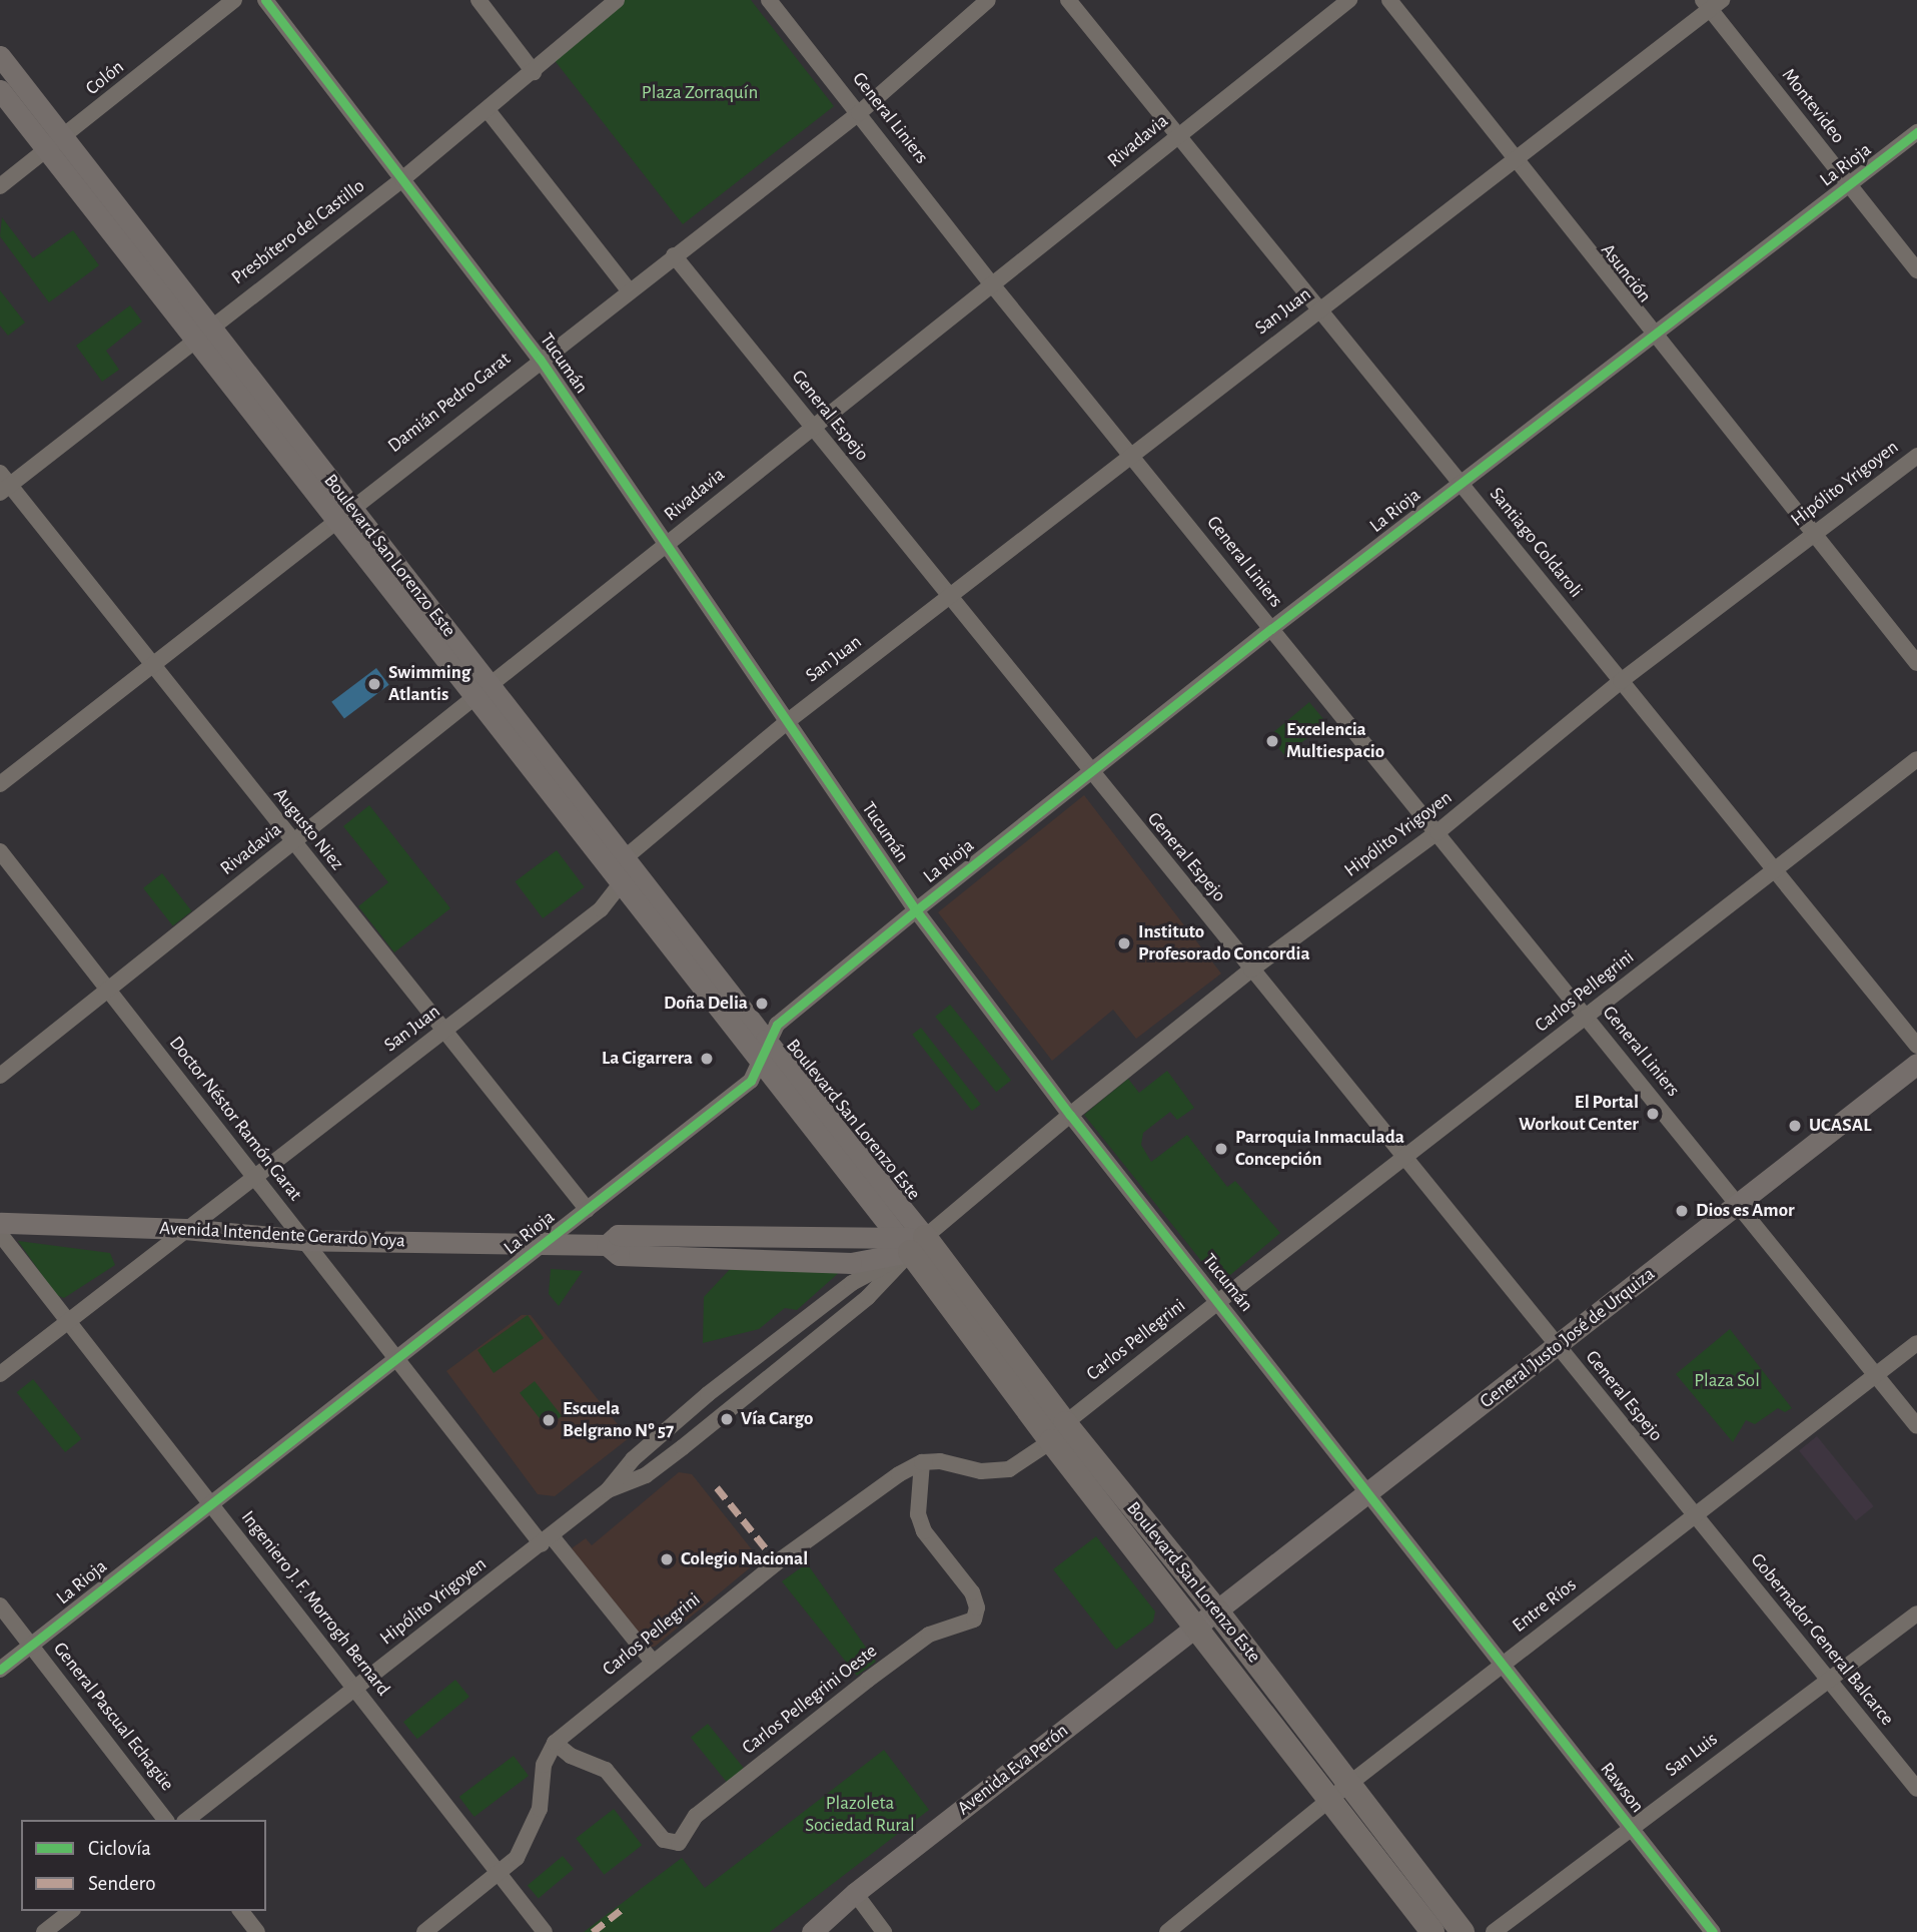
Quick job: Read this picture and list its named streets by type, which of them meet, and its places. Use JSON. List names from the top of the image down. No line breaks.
{"streets":{"main road":["Boulevard San Lorenzo Este","Avenida Intendente Gerardo Yoya","General Justo José de Urquiza","Avenida Eva Perón"],"street":["Colón","Montevideo","General Liniers","Rivadavia","La Rioja","Presbítero del Castillo","Asunción","San Juan","Tucumán","Damián Pedro Garat","General Espejo","Hipólito Yrigoyen","Santiago Coldaroli","Augusto Niez","Carlos Pellegrini","Doctor Néstor Ramón Garat","Ingeniero J. F. Morrogh Bernard","Entre Ríos","Gobernador General Balcarce","Carlos Pellegrini Oeste","General Pascual Echagüe","San Luis","Rawson"]},"crossings":[["Colón","Boulevard San Lorenzo Este"],["Montevideo","La Rioja"],["Montevideo","San Juan"],["General Liniers","Rivadavia"],["General Liniers","La Rioja"],["General Liniers","San Juan"],["General Liniers","Damián Pedro Garat"],["General Liniers","Hipólito Yrigoyen"],["General Liniers","Carlos Pellegrini"],["General Liniers","General Justo José de Urquiza"],["General Liniers","Entre Ríos"],["Rivadavia","Tucumán"],["Rivadavia","General Espejo"],["Rivadavia","Santiago Coldaroli"],["Rivadavia","Boulevard San Lorenzo Este"],["Rivadavia","Augusto Niez"],["Rivadavia","Doctor Néstor Ramón Garat"],["La Rioja","Asunción"],["La Rioja","Tucumán"],["La Rioja","General Espejo"],["La Rioja","Santiago Coldaroli"],["La Rioja","Boulevard San Lorenzo Este"],["La Rioja","Augusto Niez"],["La Rioja","Doctor Néstor Ramón Garat"],["La Rioja","Avenida Intendente Gerardo Yoya"],["La Rioja","Ingeniero J. F. Morrogh Bernard"],["La Rioja","General Pascual Echagüe"],["Presbítero del Castillo","Tucumán"],["Presbítero del Castillo","Boulevard San Lorenzo Este"],["Presbítero del Castillo","Augusto Niez"],["Asunción","San Juan"],["Asunción","Hipólito Yrigoyen"],["San Juan","Tucumán"],["San Juan","General Espejo"],["San Juan","Santiago Coldaroli"],["San Juan","Boulevard San Lorenzo Este"],["San Juan","Augusto Niez"],["San Juan","Doctor Néstor Ramón Garat"],["San Juan","Avenida Intendente Gerardo Yoya"],["San Juan","Ingeniero J. F. Morrogh Bernard"],["Tucumán","Damián Pedro Garat"],["Tucumán","Hipólito Yrigoyen"],["Tucumán","Carlos Pellegrini"],["Tucumán","General Justo José de Urquiza"],["Tucumán","Entre Ríos"],["Tucumán","Rawson"],["Damián Pedro Garat","General Espejo"],["Damián Pedro Garat","Boulevard San Lorenzo Este"],["Damián Pedro Garat","Augusto Niez"],["General Espejo","Hipólito Yrigoyen"],["General Espejo","Carlos Pellegrini"],["General Espejo","General Justo José de Urquiza"],["General Espejo","Entre Ríos"],["General Espejo","Gobernador General Balcarce"],["Hipólito Yrigoyen","Santiago Coldaroli"],["Hipólito Yrigoyen","Boulevard San Lorenzo Este"],["Hipólito Yrigoyen","Doctor Néstor Ramón Garat"],["Hipólito Yrigoyen","Avenida Intendente Gerardo Yoya"],["Hipólito Yrigoyen","Ingeniero J. F. Morrogh Bernard"],["Santiago Coldaroli","Carlos Pellegrini"],["Boulevard San Lorenzo Este","Carlos Pellegrini"],["Boulevard San Lorenzo Este","Avenida Intendente Gerardo Yoya"],["Boulevard San Lorenzo Este","General Justo José de Urquiza"],["Boulevard San Lorenzo Este","Entre Ríos"],["Boulevard San Lorenzo Este","Avenida Eva Perón"],["Carlos Pellegrini","Doctor Néstor Ramón Garat"],["Carlos Pellegrini","Ingeniero J. F. Morrogh Bernard"],["Carlos Pellegrini","Carlos Pellegrini Oeste"],["Doctor Néstor Ramón Garat","Avenida Intendente Gerardo Yoya"],["General Justo José de Urquiza","Avenida Eva Perón"],["Entre Ríos","Gobernador General Balcarce"],["Entre Ríos","Rawson"],["Gobernador General Balcarce","San Luis"],["San Luis","Rawson"]],"parks":["Plaza Zorraquín","Plaza Sol","Plazoleta Sociedad Rural"],"places":["Swimming Atlantis","Excelencia Multiespacio","Instituto Profesorado Concordia","Doña Delia","La Cigarrera","El Portal Workout Center","UCASAL","Parroquia Inmaculada Concepción","Dios es Amor","Vía Cargo","Escuela Belgrano Nº 57","Colegio Nacional"],"legend":["Ciclovía","Sendero"]}
